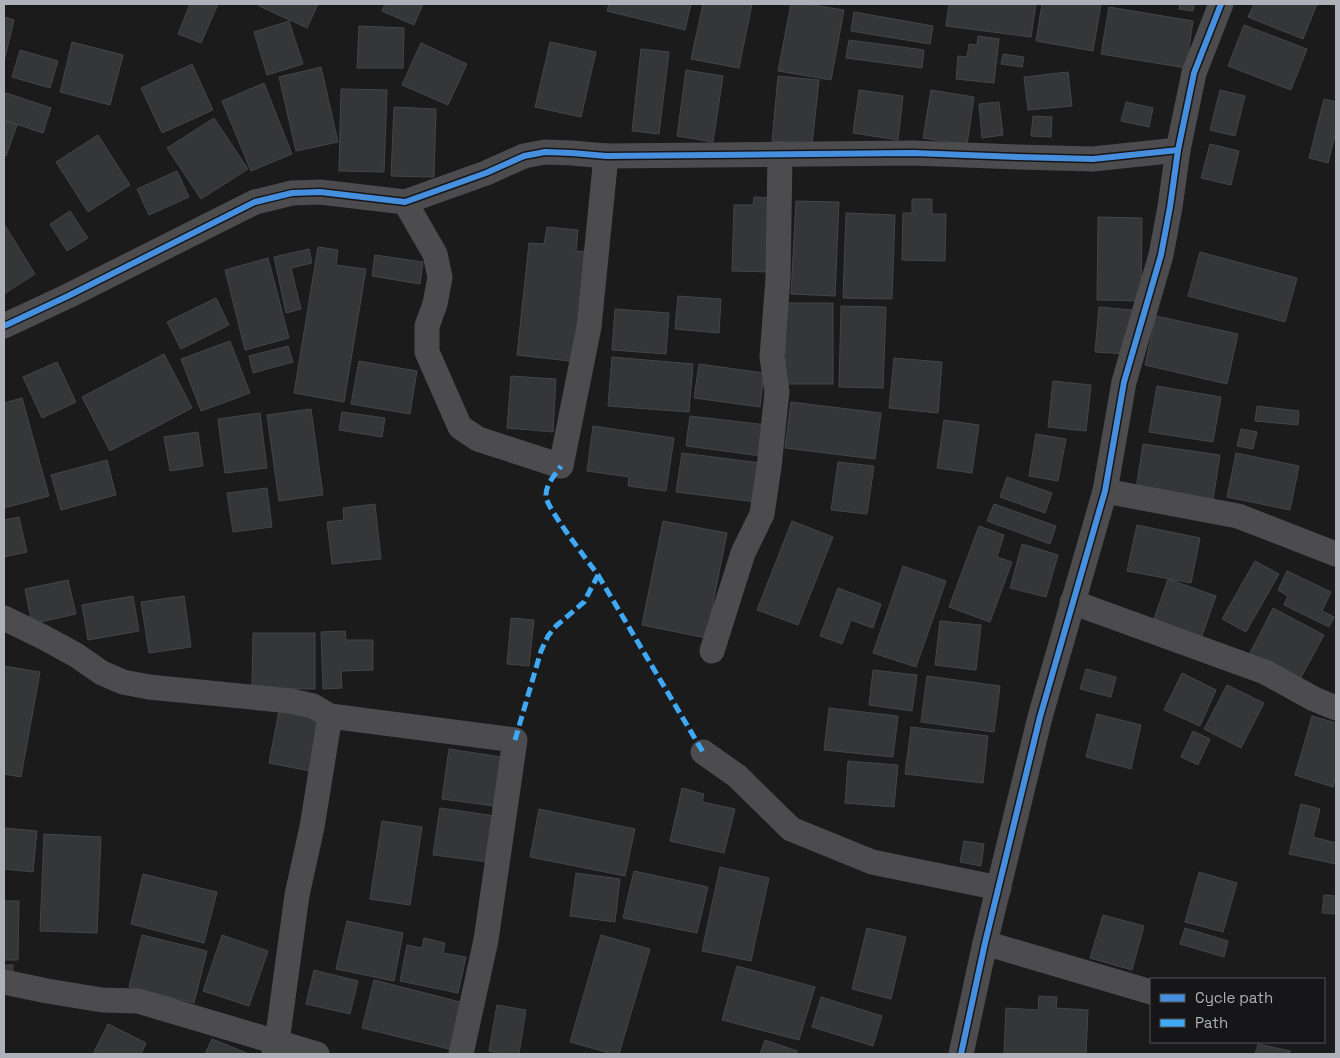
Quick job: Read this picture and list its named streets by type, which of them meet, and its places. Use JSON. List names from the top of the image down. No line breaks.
{"legend":["Cycle path","Path"]}
